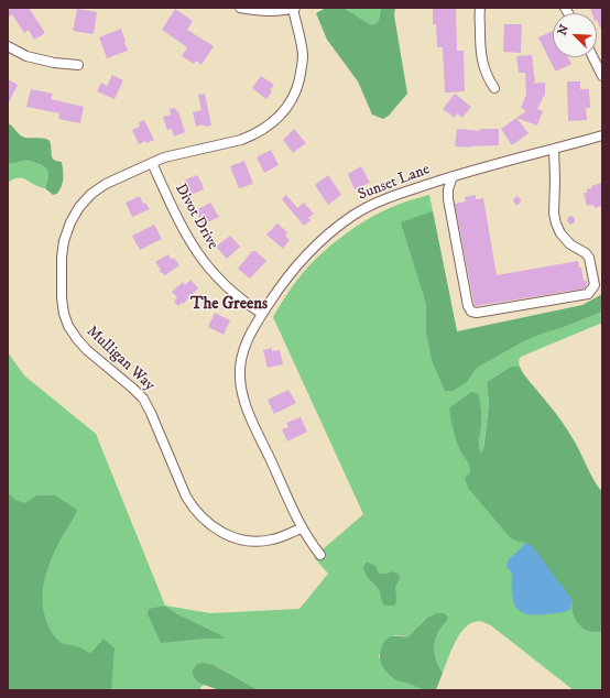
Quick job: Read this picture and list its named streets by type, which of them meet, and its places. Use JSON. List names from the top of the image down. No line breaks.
{"streets":{"street":["Sunset Lane","Divot Drive","Mulligan Way"]},"crossings":[["Sunset Lane","Divot Drive"],["Sunset Lane","Mulligan Way"],["Divot Drive","Mulligan Way"]],"districts":["The Greens"],"north":"top left"}
